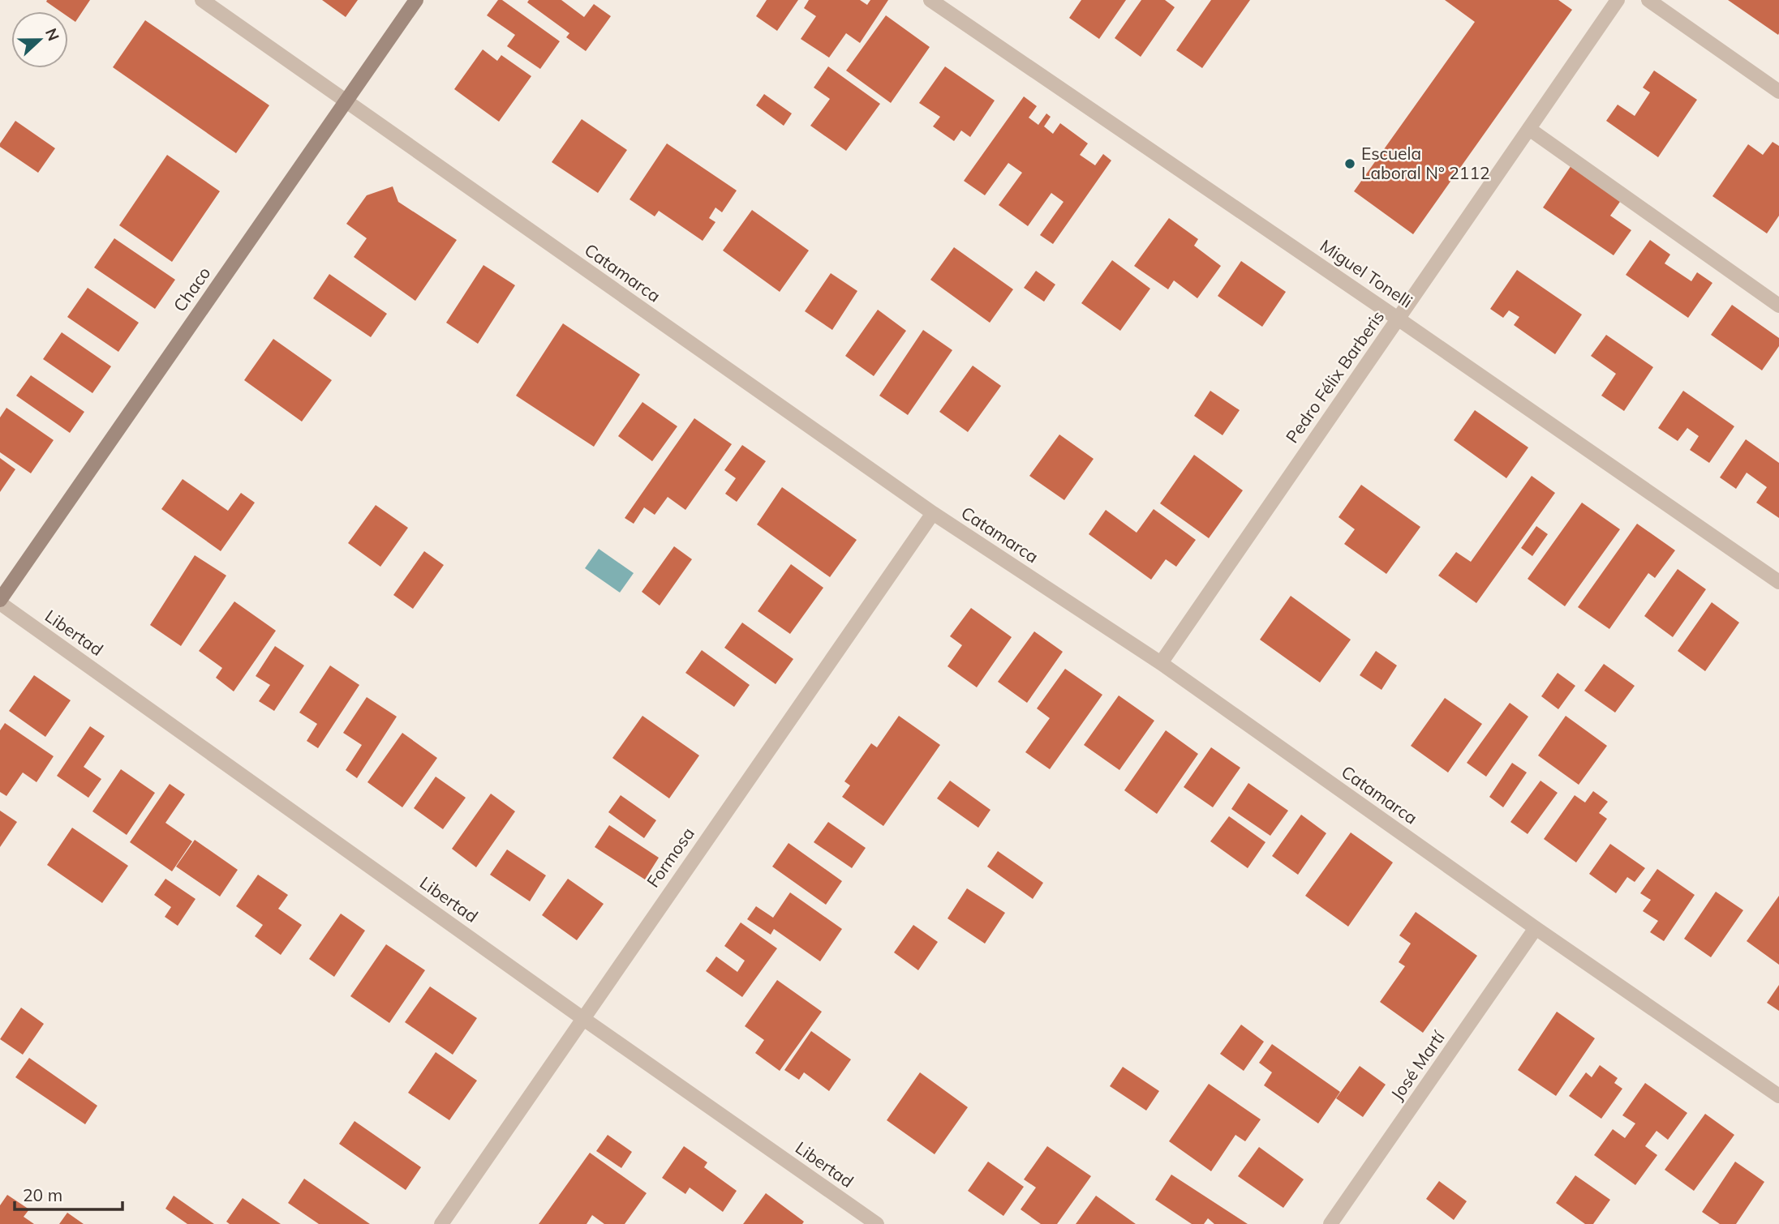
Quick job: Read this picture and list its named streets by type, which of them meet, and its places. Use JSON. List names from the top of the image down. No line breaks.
{"streets":{"main road":["Chaco"],"street":["Catamarca","Miguel Tonelli","Pedro Félix Barberis","Libertad","Formosa","José Martí"]},"crossings":[["Catamarca","Chaco"],["Catamarca","Pedro Félix Barberis"],["Catamarca","Formosa"],["Catamarca","José Martí"],["Miguel Tonelli","Pedro Félix Barberis"],["Chaco","Libertad"],["Libertad","Formosa"]],"places":["Escuela Laboral N° 2112"],"scale_bar":"20 m","north":"right"}
